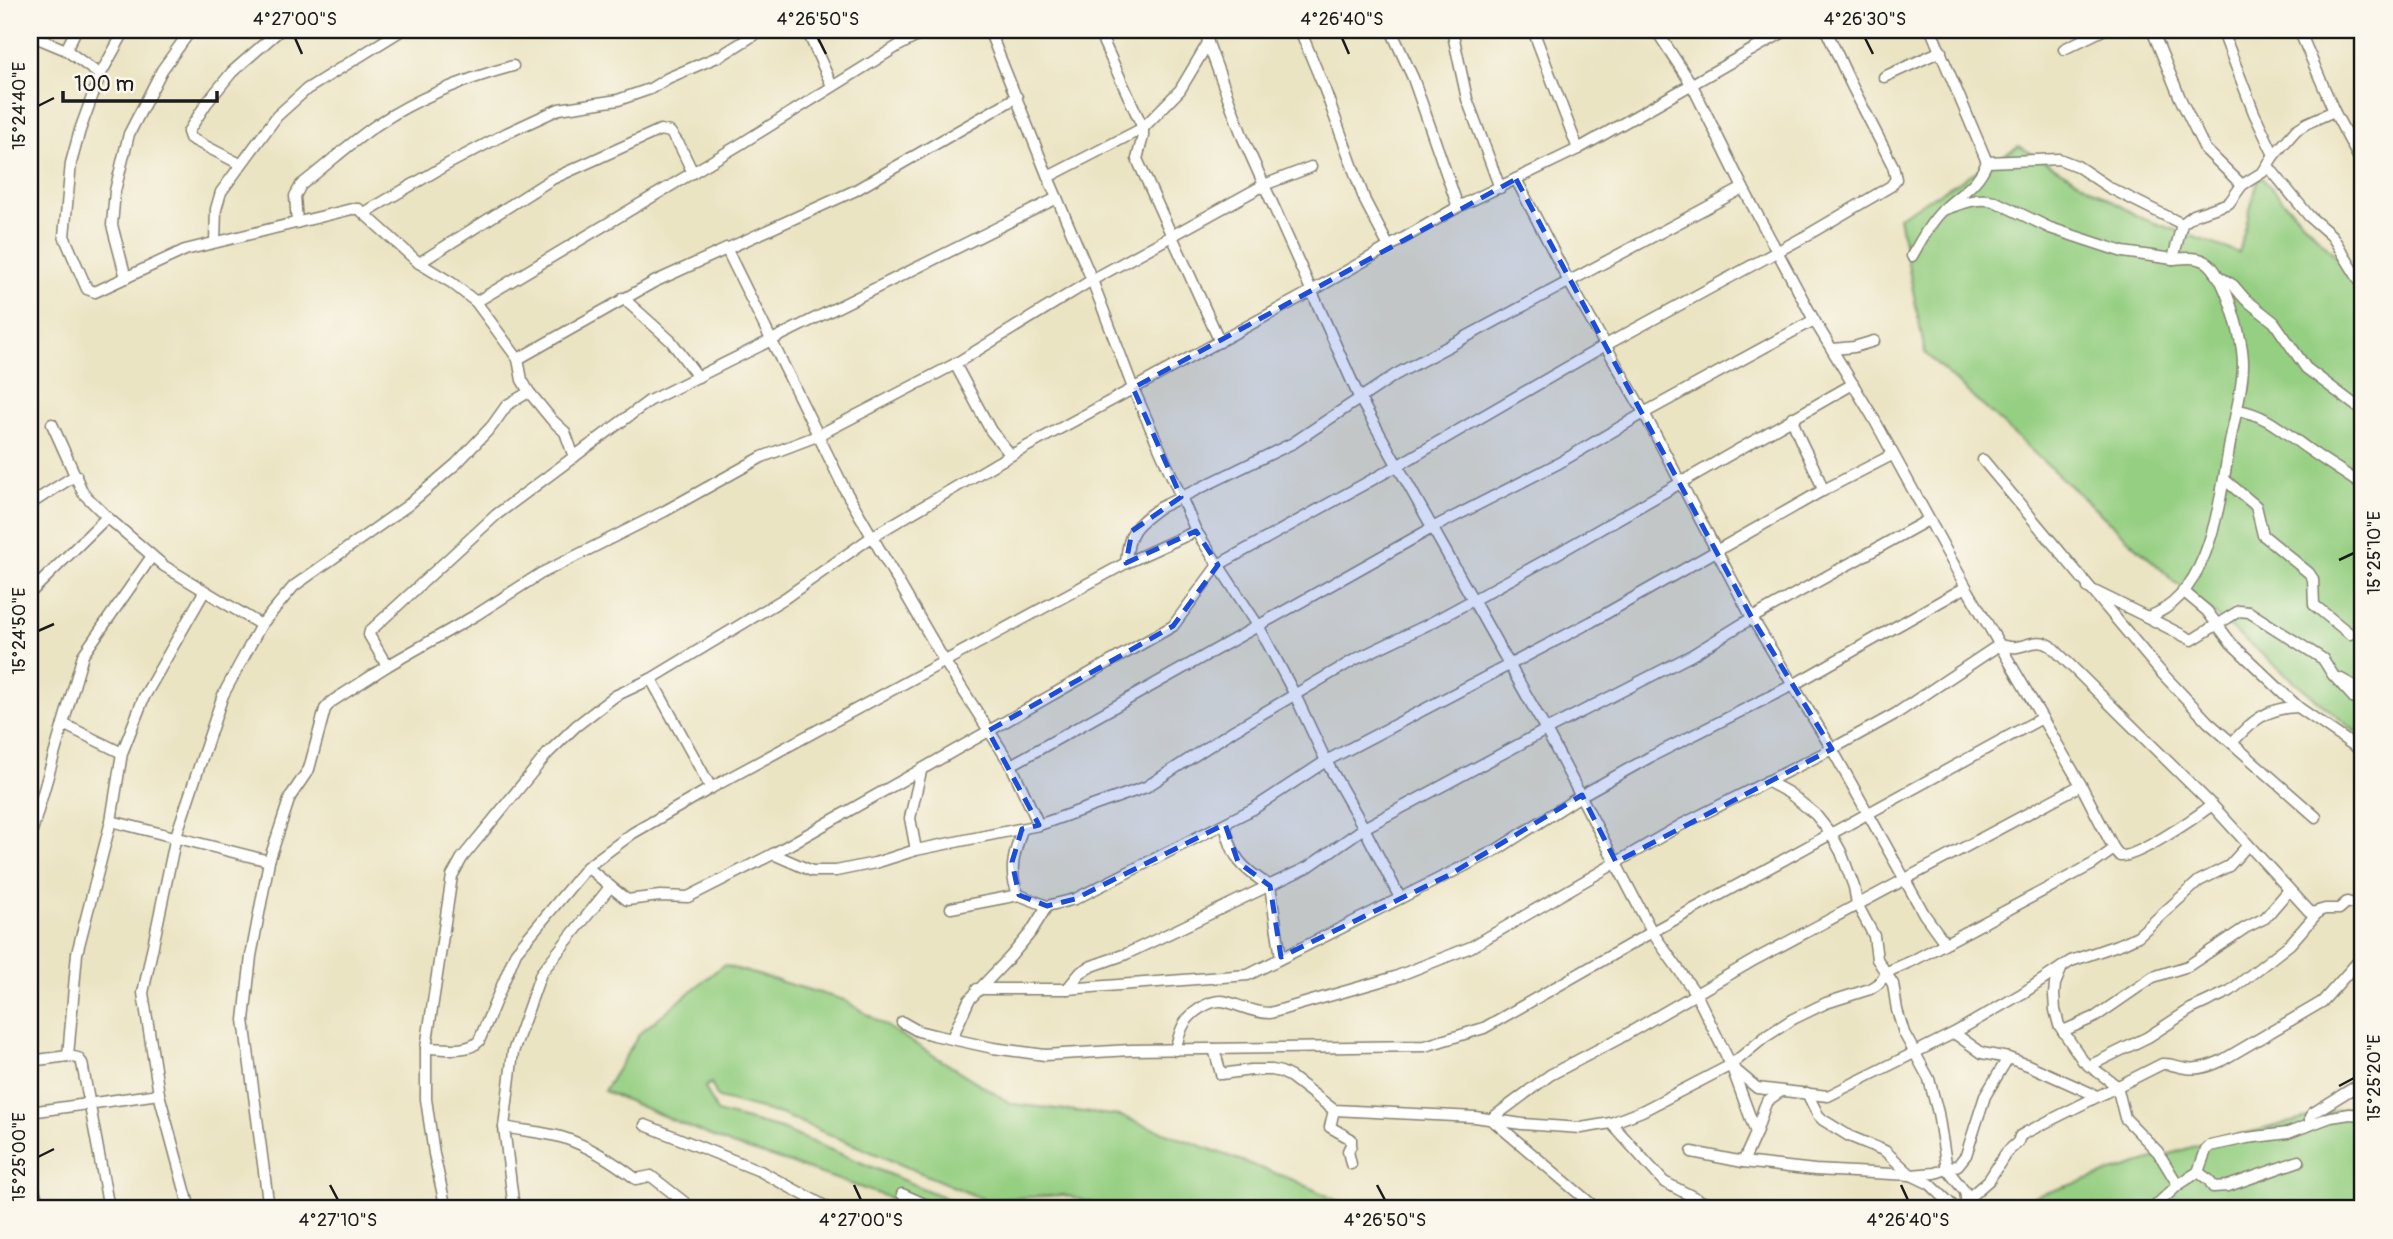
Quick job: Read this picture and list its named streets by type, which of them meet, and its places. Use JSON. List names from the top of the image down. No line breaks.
{"scale_bar":"100 m","coordinates":["4°27'00\"S","4°26'50\"S","4°26'40\"S","4°26'30\"S","15°24'40\"E","15°25'10\"E","15°24'50\"E","15°25'20\"E","15°25'00\"E","4°27'10\"S"]}
